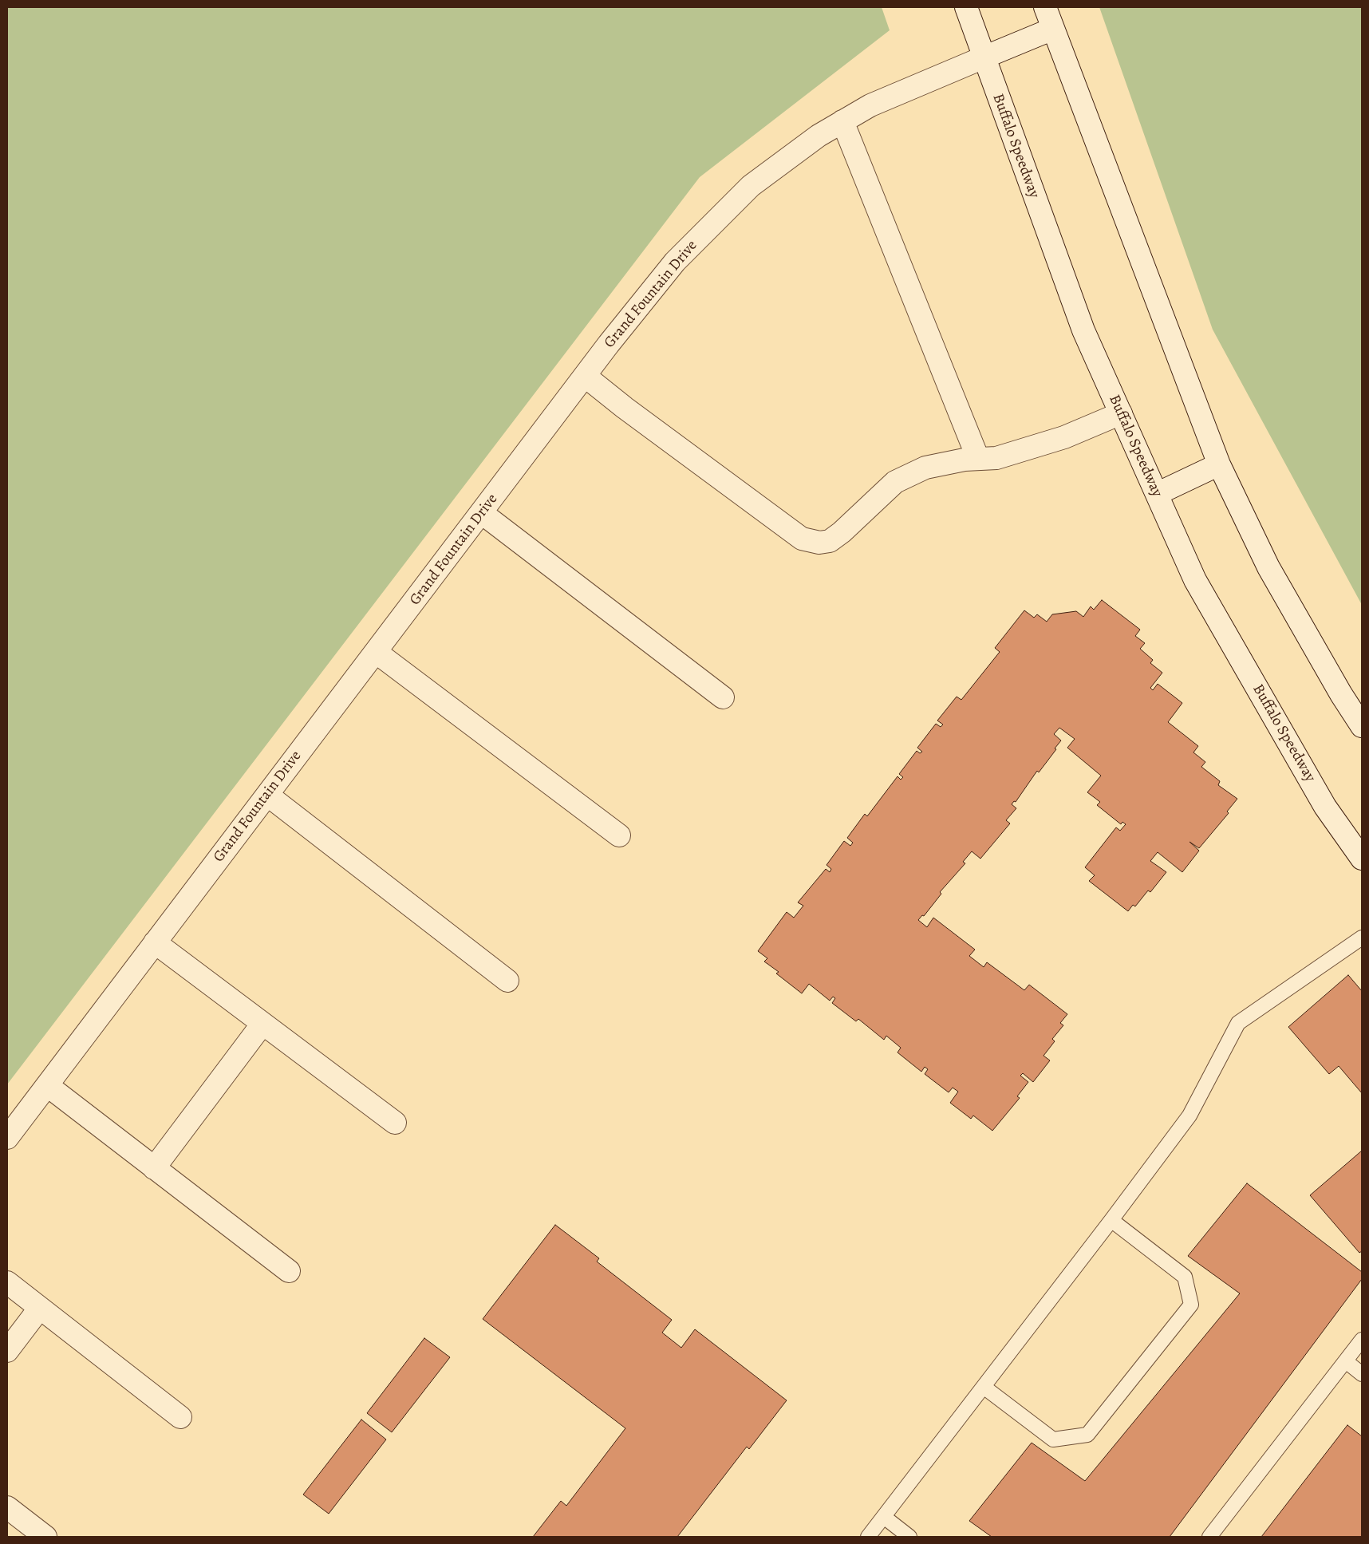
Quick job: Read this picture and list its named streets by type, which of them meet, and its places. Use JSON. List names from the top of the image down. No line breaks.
{"streets":{"street":["Buffalo Speedway","Grand Fountain Drive"]},"crossings":[["Buffalo Speedway","Grand Fountain Drive"]]}
